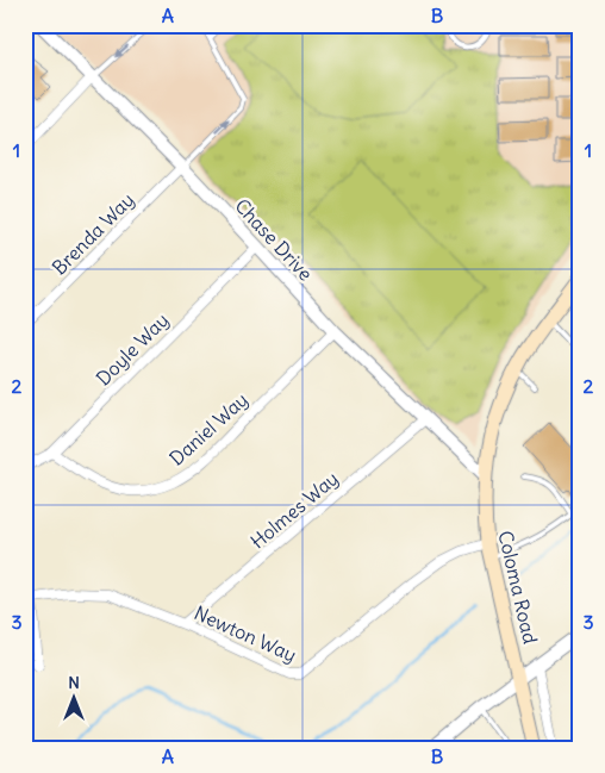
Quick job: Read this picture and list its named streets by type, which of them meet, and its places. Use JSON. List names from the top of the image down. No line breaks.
{"streets":{"main road":["Coloma Road"],"street":["Brenda Way","Chase Drive","Doyle Way","Daniel Way","Holmes Way","Newton Way"]},"crossings":[["Brenda Way","Chase Drive"],["Chase Drive","Doyle Way"],["Chase Drive","Daniel Way"],["Chase Drive","Holmes Way"],["Chase Drive","Coloma Road"],["Doyle Way","Daniel Way"],["Holmes Way","Newton Way"],["Coloma Road","Newton Way"]],"north":"top","grid":{"columns":["A","B"],"rows":["1","2","3"]}}
